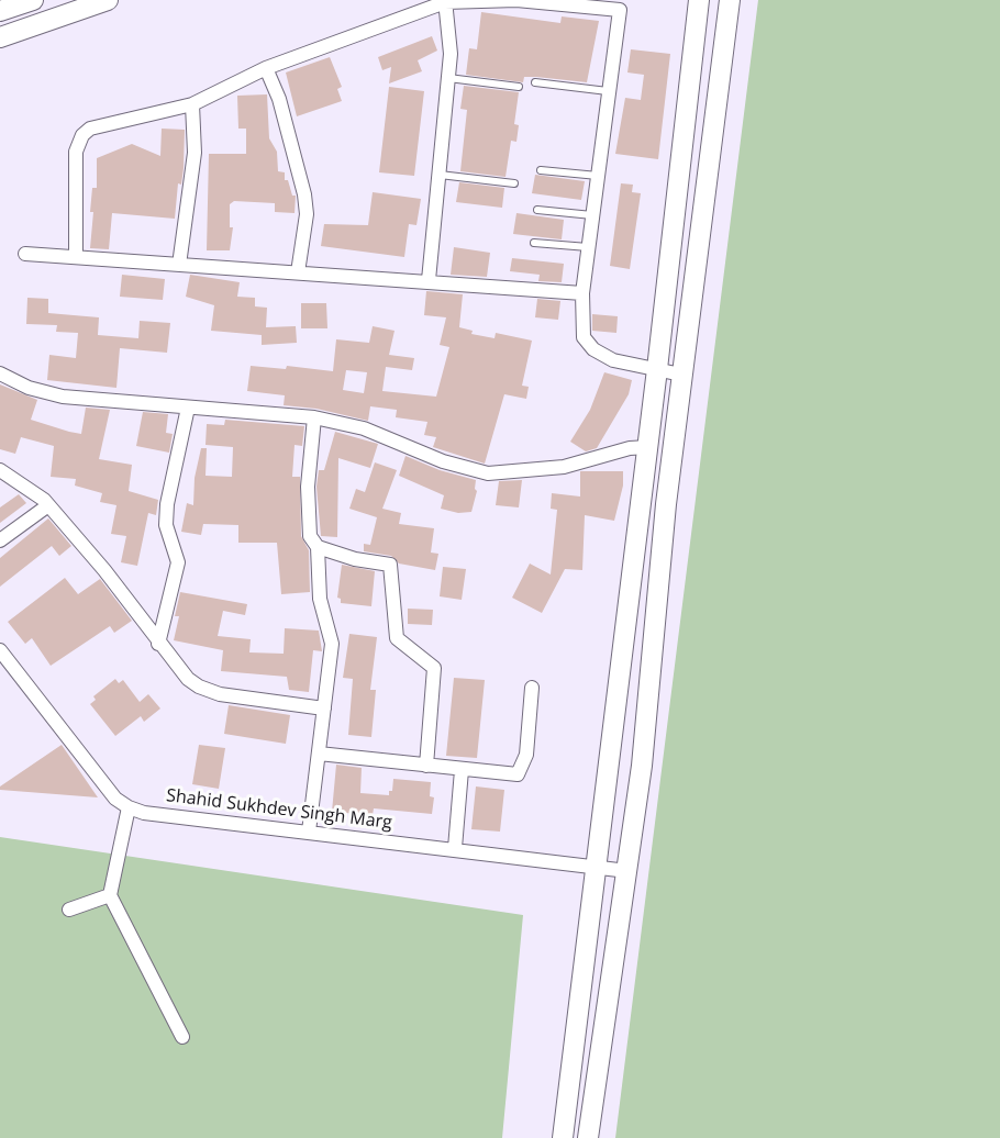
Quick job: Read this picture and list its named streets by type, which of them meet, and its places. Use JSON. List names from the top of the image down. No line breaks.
{"streets":{"street":["Shahid Sukhdev Singh Marg"]}}
